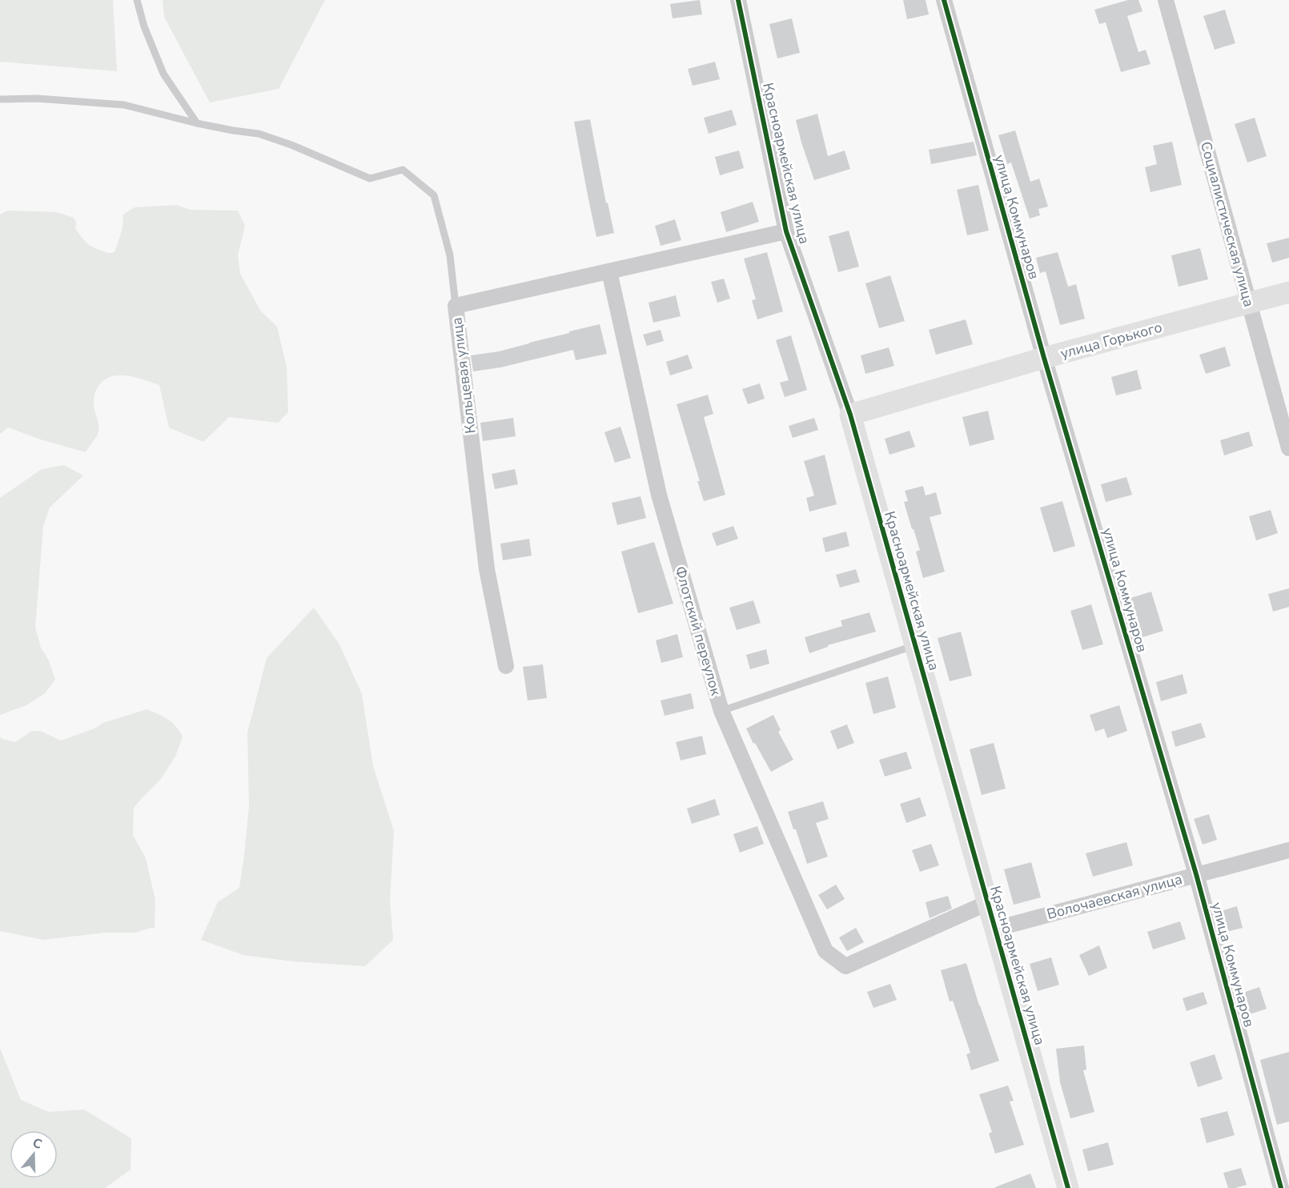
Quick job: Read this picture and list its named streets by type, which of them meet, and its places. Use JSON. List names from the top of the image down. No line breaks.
{"streets":{"street":["Красноармейская улица","улица Коммунаров","Социалистическая улица","улица Горького","Кольцевая улица","Флотский переулок","Волочаевская улица"]},"crossings":[["Красноармейская улица","улица Горького"],["Красноармейская улица","Кольцевая улица"],["Красноармейская улица","Флотский переулок"],["Красноармейская улица","Волочаевская улица"],["улица Коммунаров","улица Горького"],["улица Коммунаров","Волочаевская улица"],["Социалистическая улица","улица Горького"],["Кольцевая улица","Флотский переулок"]],"north":"top"}
